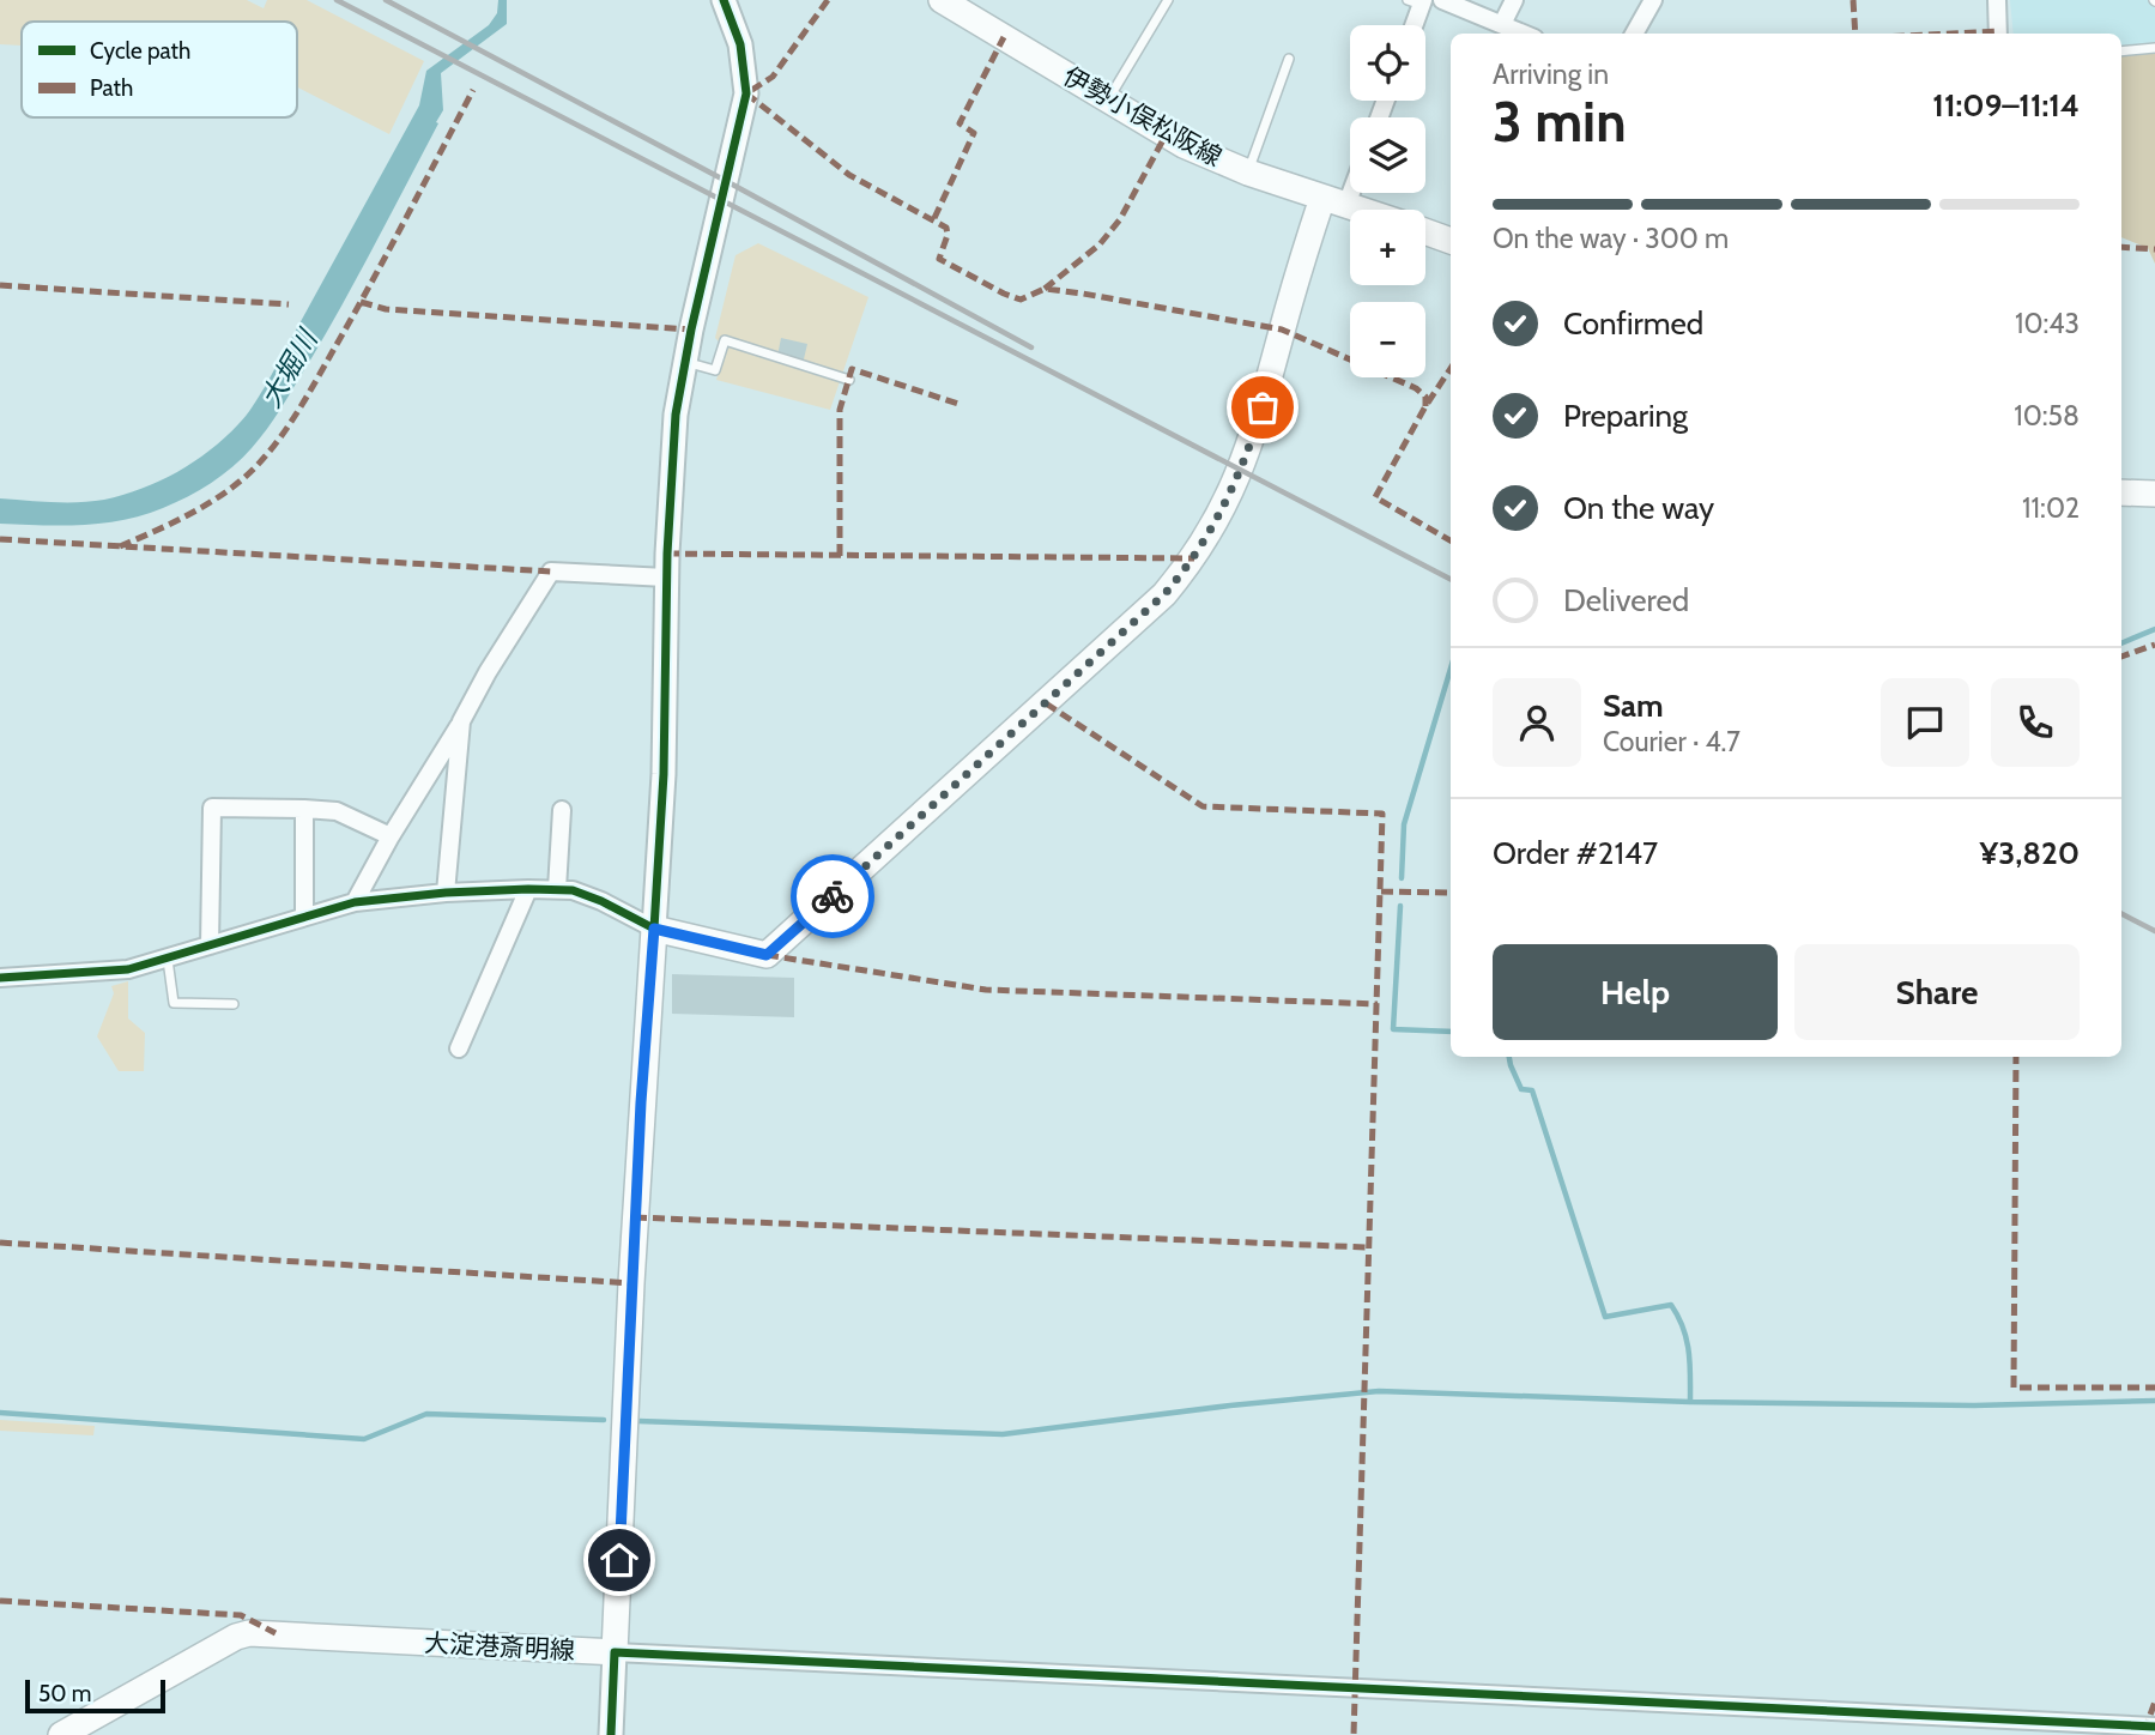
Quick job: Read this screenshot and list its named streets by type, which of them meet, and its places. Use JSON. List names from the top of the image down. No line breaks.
{"streets":{"main road":["伊勢小俣松阪線","大淀港斎明線"]},"water":["大堀川"],"legend":["Cycle path","Path"],"scale_bar":"50 m","page":{"map_buttons":["+","−"],"heading":["3 min","Arriving in","11:09–11:14"],"panel":["Sam","Courier · 4.7","Order #2147","¥3,820"],"bar":"On the way · 300 m","list":[["Confirmed","10:43"],["Preparing","10:58"],["On the way","11:02"],"Delivered"],"buttons":["Help","Share"],"scale":"50 m"}}
